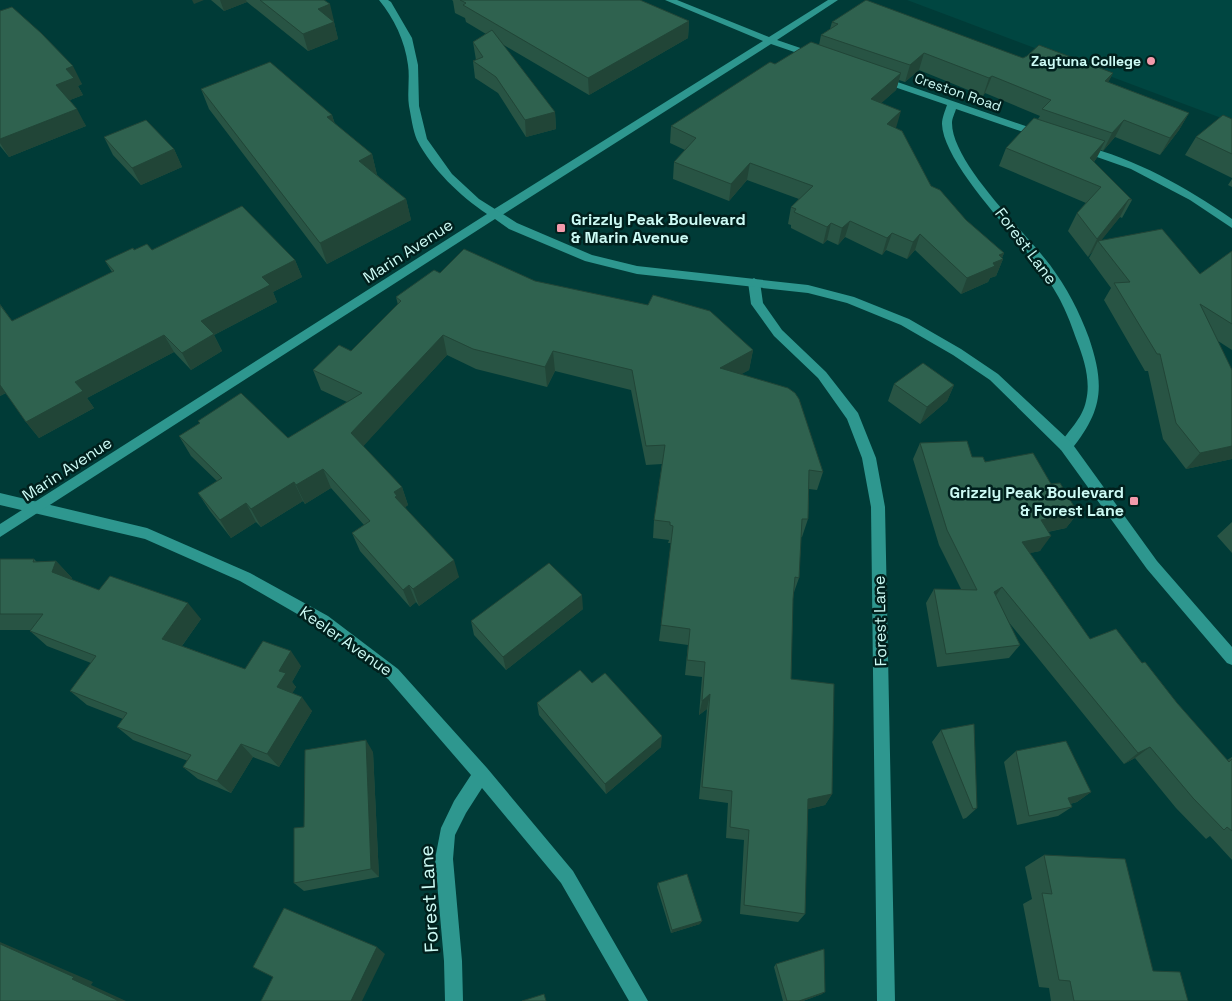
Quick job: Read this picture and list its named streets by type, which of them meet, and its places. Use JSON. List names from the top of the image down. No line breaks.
{"streets":{"street":["Creston Road","Forest Lane","Marin Avenue","Keeler Avenue"]},"crossings":[["Creston Road","Forest Lane"],["Forest Lane","Keeler Avenue"],["Marin Avenue","Keeler Avenue"]],"places":{"other":["Zaytuna College"],"transit":["Grizzly Peak Boulevard & Marin Avenue","Grizzly Peak Boulevard & Forest Lane"]}}
